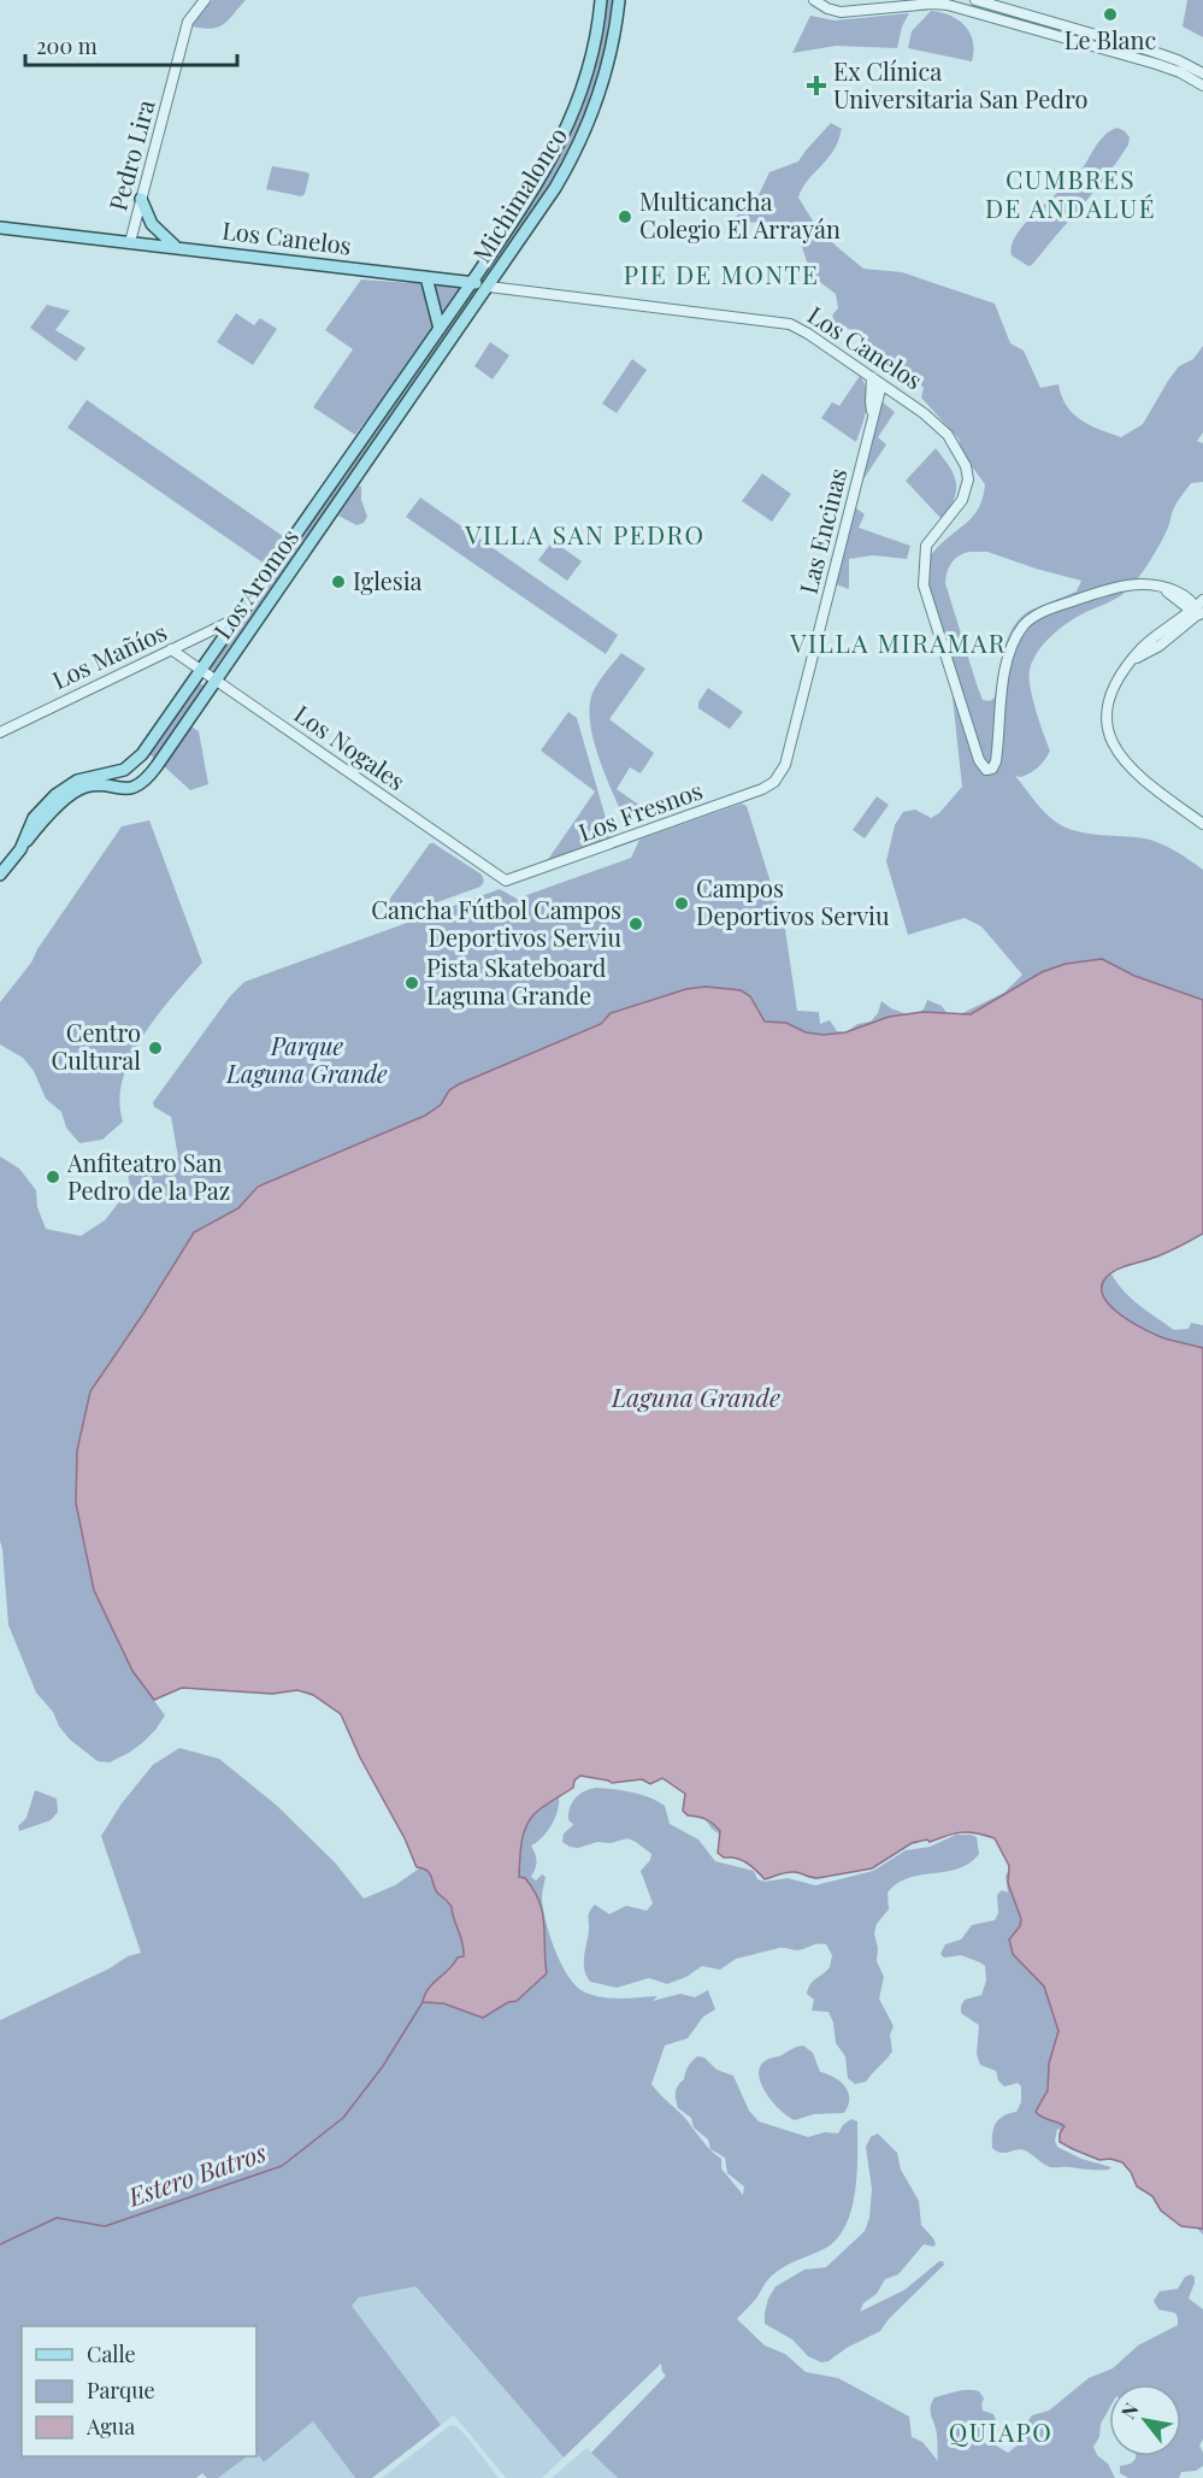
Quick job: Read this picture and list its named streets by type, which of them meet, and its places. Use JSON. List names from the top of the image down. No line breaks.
{"streets":{"main road":["Michimalonco","Los Canelos","Los Aromos"],"street":["Pedro Lira","Las Encinas","Los Mañíos","Los Nogales","Los Fresnos"]},"crossings":[["Pedro Lira","Los Canelos"],["Michimalonco","Los Canelos"],["Michimalonco","Los Aromos"],["Los Canelos","Las Encinas"],["Los Canelos","Los Aromos"],["Las Encinas","Los Fresnos"],["Los Aromos","Los Mañíos"],["Los Aromos","Los Nogales"],["Los Mañíos","Los Nogales"],["Los Nogales","Los Fresnos"]],"districts":["CUMBRES DE ANDALUÉ","PIE DE MONTE","VILLA SAN PEDRO","VILLA MIRAMAR","QUIAPO"],"water":["Laguna Grande","Estero Batros"],"parks":["Parque Laguna Grande"],"places":{"other":["Le Blanc","Multicancha Colegio El Arrayán","Iglesia","Campos Deportivos Serviu","Cancha Fútbol Campos Deportivos Serviu","Pista Skateboard Laguna Grande","Centro Cultural","Anfiteatro San Pedro de la Paz"],"health":["Ex Clínica Universitaria San Pedro"]},"legend":["Calle","Parque","Agua"],"scale_bar":"200 m","north":"top left"}
